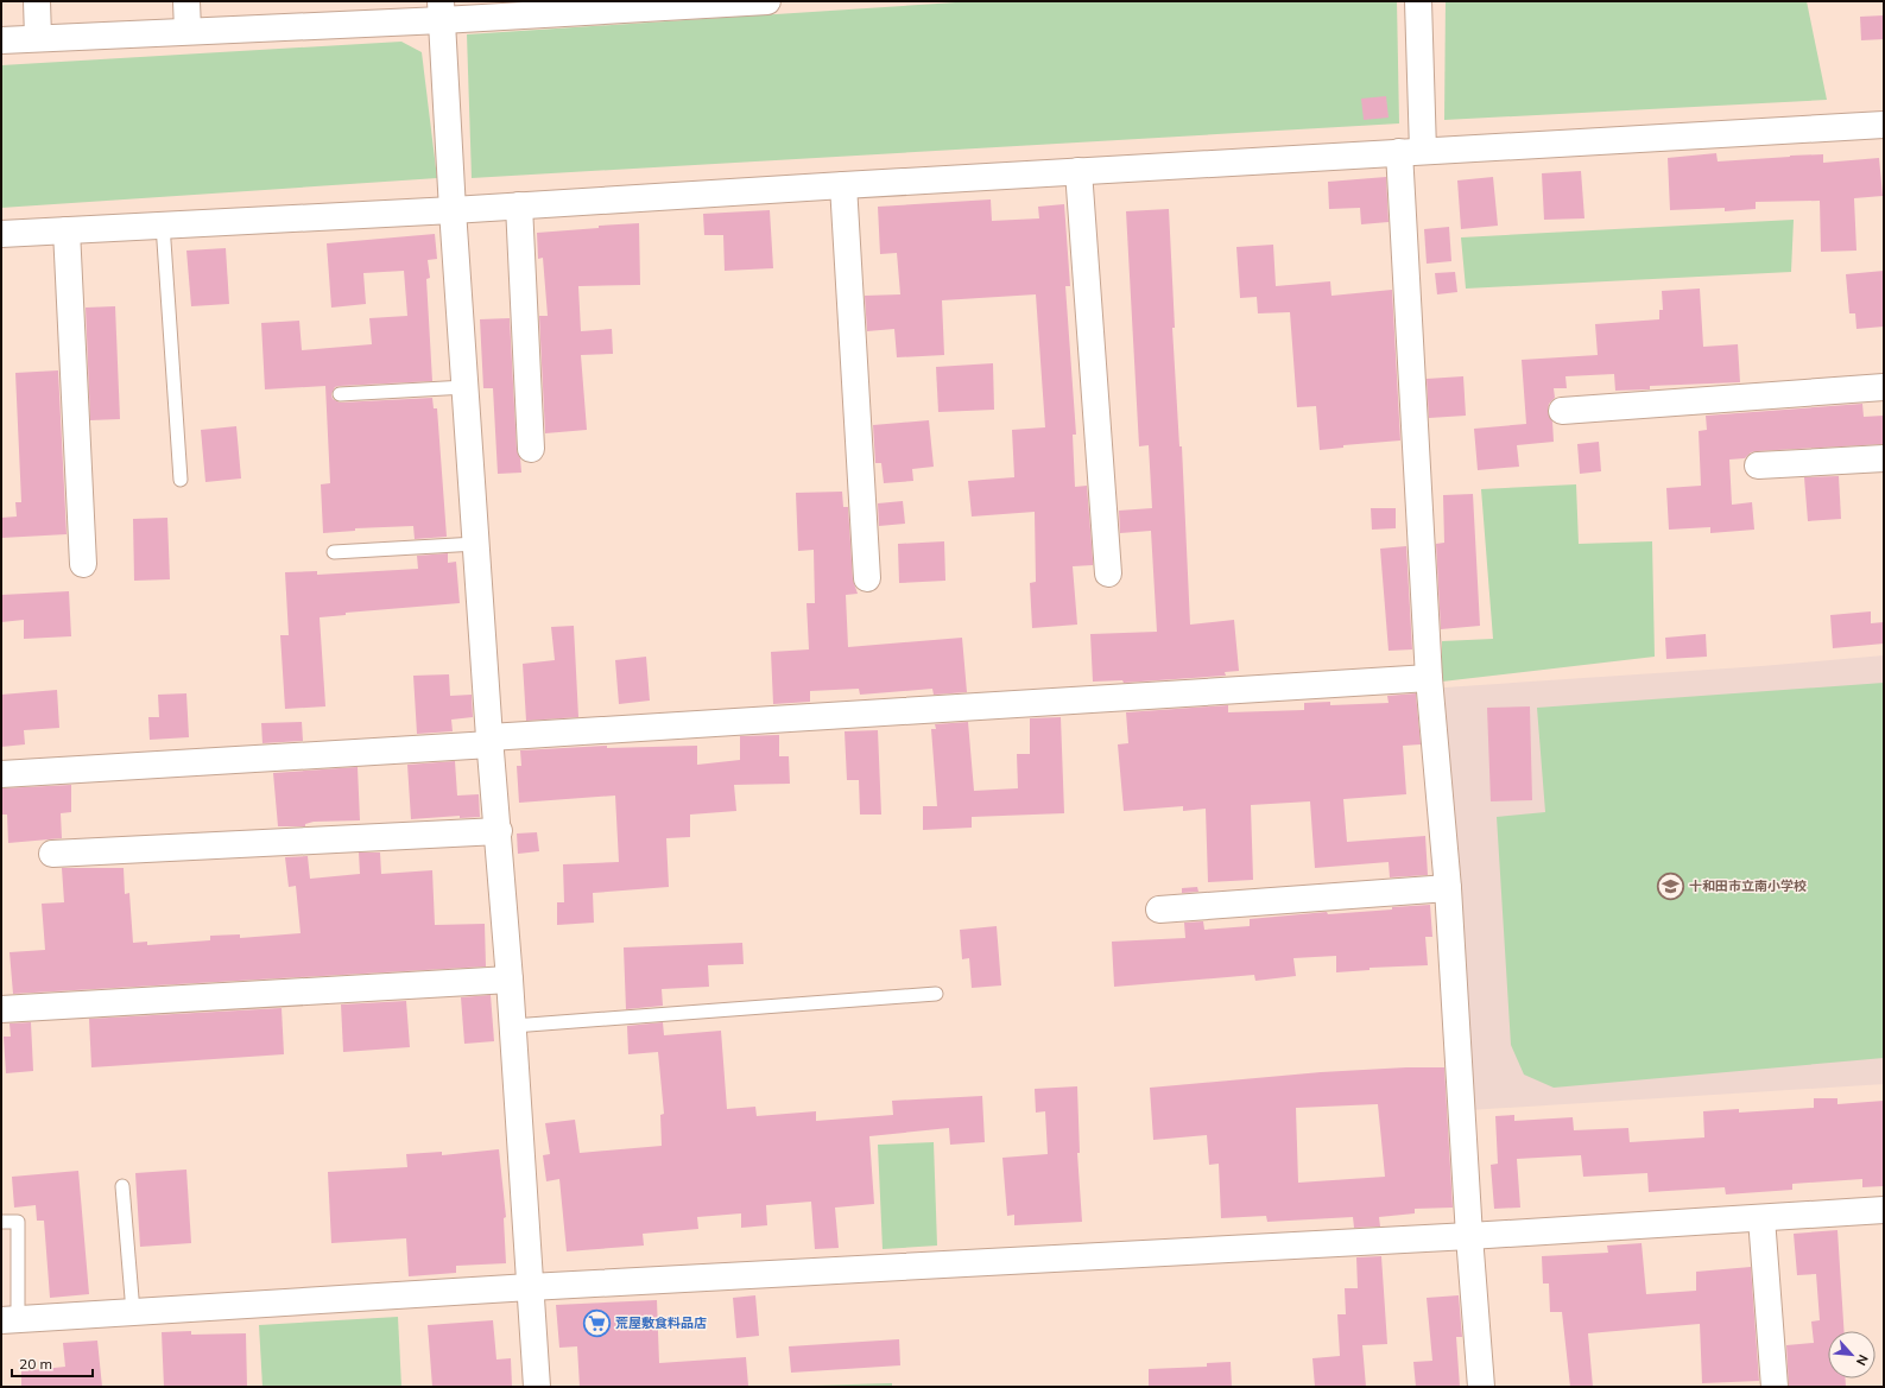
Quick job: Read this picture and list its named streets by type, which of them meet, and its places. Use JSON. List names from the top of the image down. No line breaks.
{"places":{"school or university":["十和田市立南小学校"],"supermarket":["荒屋敷食料品店"]},"scale_bar":"20 m","north":"bottom right"}
